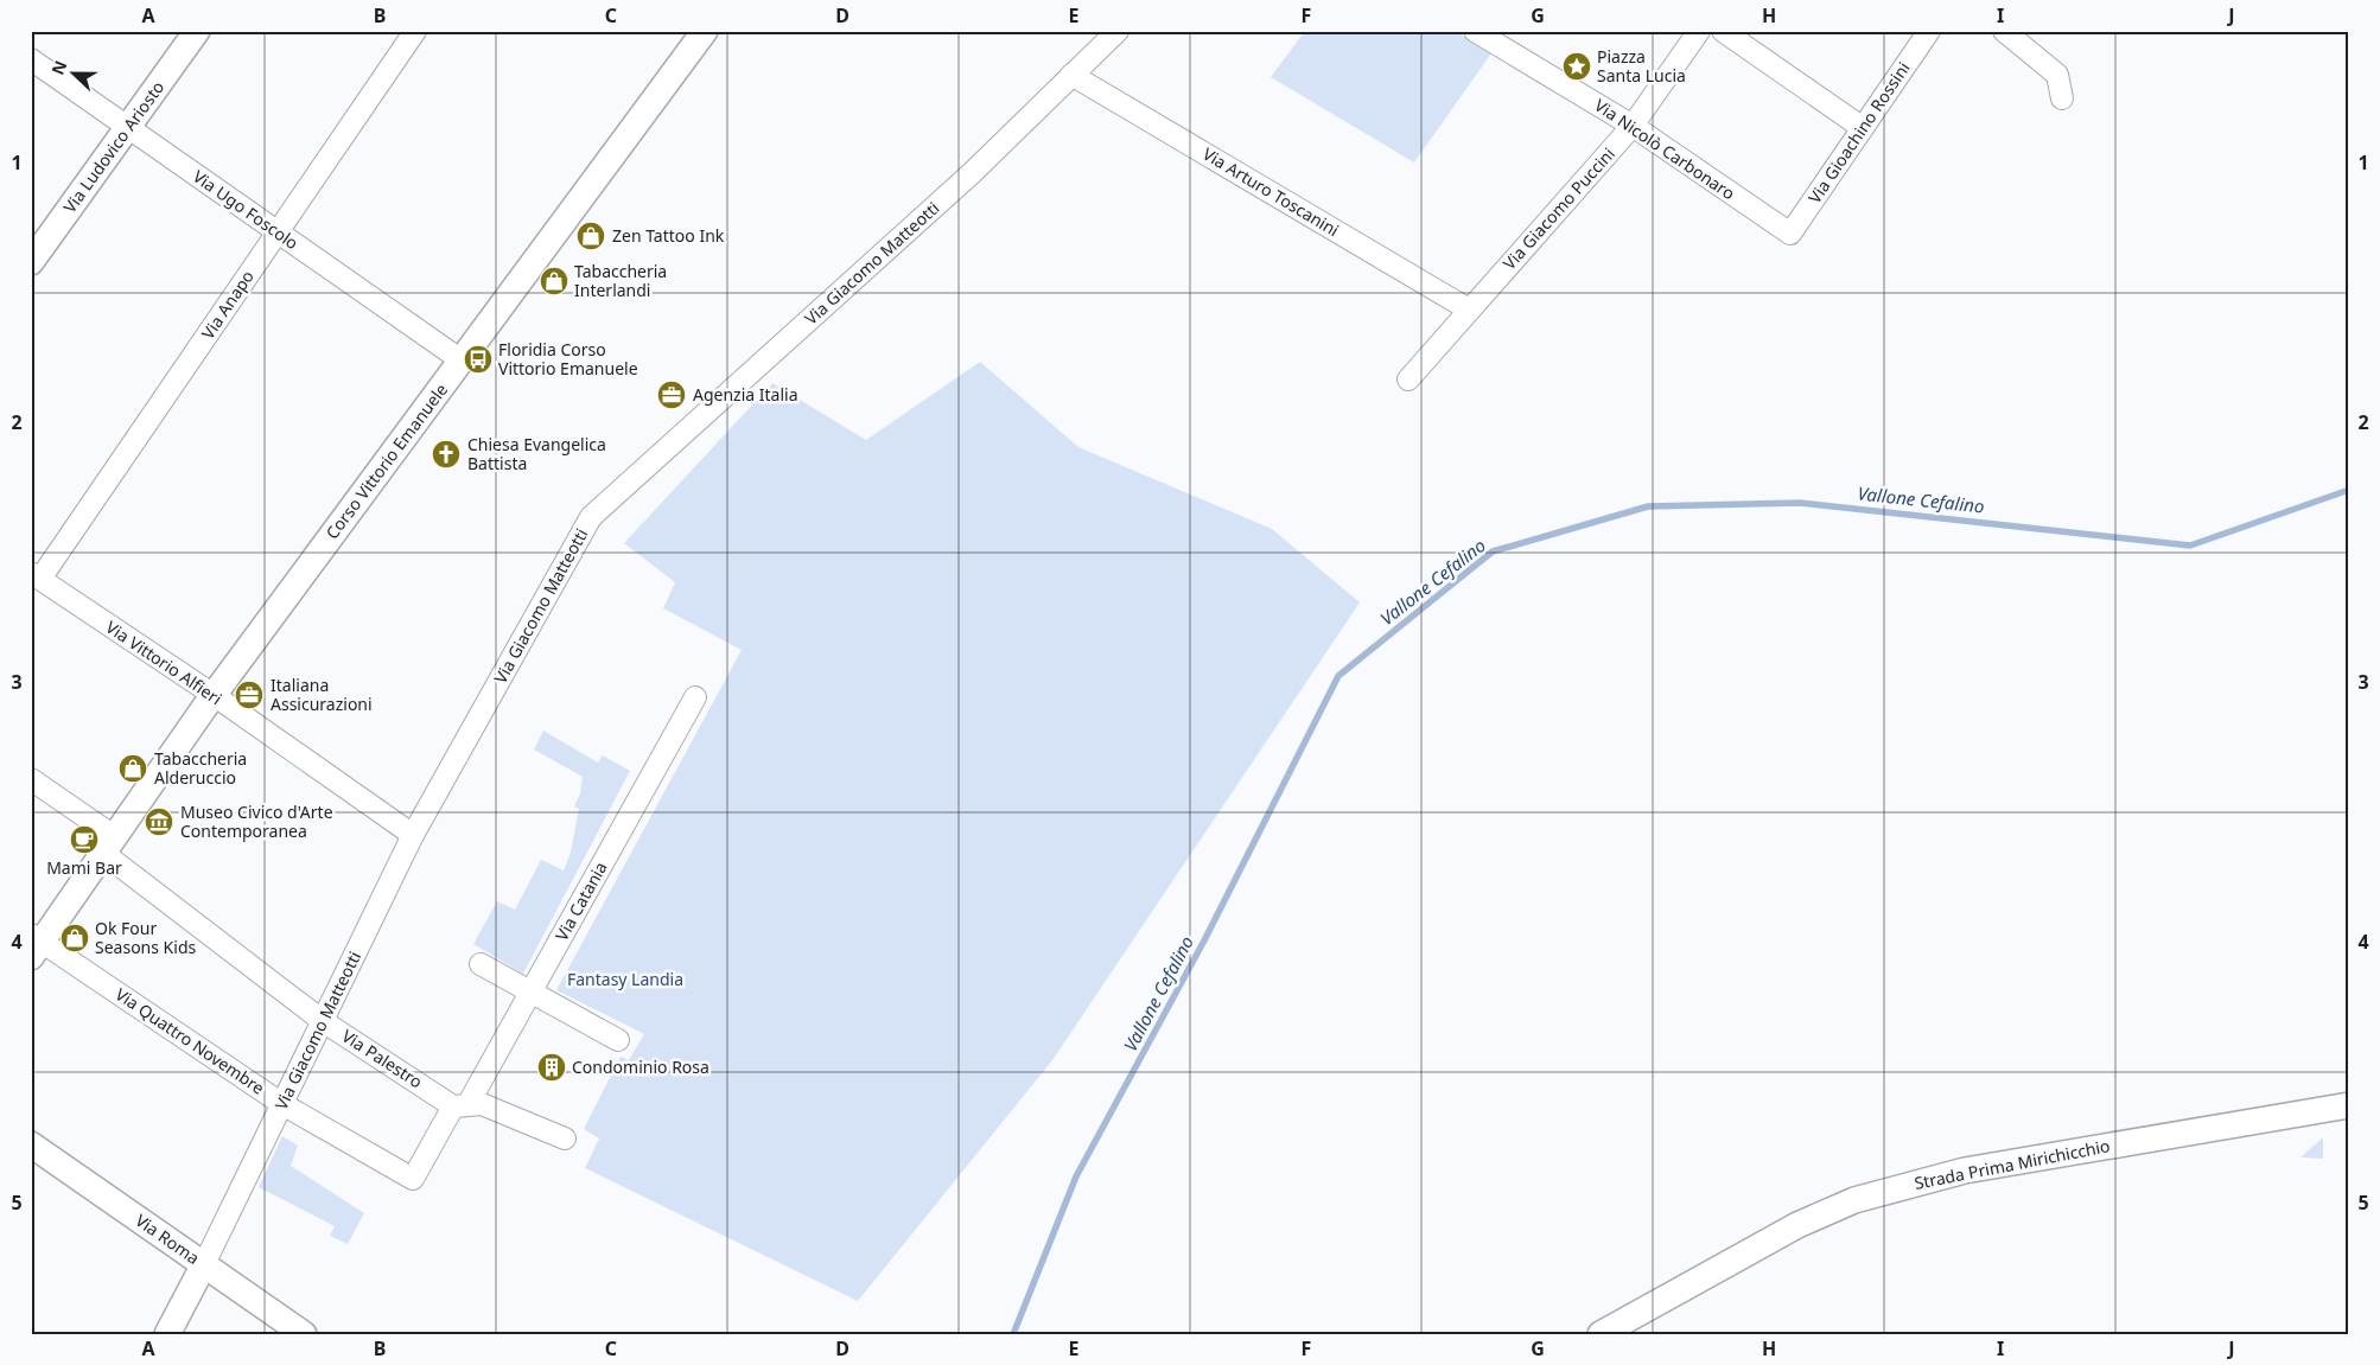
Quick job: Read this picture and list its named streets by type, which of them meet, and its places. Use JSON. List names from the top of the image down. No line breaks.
{"streets":{"main road":["Via Ludovico Ariosto","Via Giacomo Matteotti","Corso Vittorio Emanuele","Strada Prima Mirichicchio","Via Roma"],"street":["Via Gioachino Rossini","Via Nicolò Carbonaro","Via Arturo Toscanini","Via Giacomo Puccini","Via Ugo Foscolo","Via Anapo","Via Vittorio Alfieri","Via Catania","Via Quattro Novembre","Via Palestro"]},"crossings":[["Via Gioachino Rossini","Via Nicolò Carbonaro"],["Via Ludovico Ariosto","Via Ugo Foscolo"],["Via Nicolò Carbonaro","Via Giacomo Puccini"],["Via Arturo Toscanini","Via Giacomo Puccini"],["Via Arturo Toscanini","Via Giacomo Matteotti"],["Via Ugo Foscolo","Via Anapo"],["Via Ugo Foscolo","Corso Vittorio Emanuele"],["Via Giacomo Matteotti","Via Vittorio Alfieri"],["Via Giacomo Matteotti","Via Quattro Novembre"],["Via Giacomo Matteotti","Via Palestro"],["Via Giacomo Matteotti","Via Roma"],["Via Anapo","Via Vittorio Alfieri"],["Corso Vittorio Emanuele","Via Vittorio Alfieri"],["Corso Vittorio Emanuele","Via Quattro Novembre"],["Corso Vittorio Emanuele","Via Palestro"],["Via Catania","Via Quattro Novembre"],["Via Catania","Via Palestro"]],"water":["Vallone Cefalino"],"parks":["Fantasy Landia"],"places":{"place":["Piazza Santa Lucia"],"shop":["Zen Tattoo Ink","Tabaccheria Interlandi","Tabaccheria Alderuccio","Ok Four Seasons Kids"],"bus stop":["Floridia Corso Vittorio Emanuele"],"office":["Agenzia Italia","Italiana Assicurazioni"],"church":["Chiesa Evangelica Battista"],"museum":["Museo Civico d'Arte Contemporanea"],"cafe":["Mami Bar"],"building":["Condominio Rosa"]},"north":"left","grid":{"columns":["A","B","C","D","E","F","G","H","I","J"],"rows":["1","2","3","4","5"]}}
